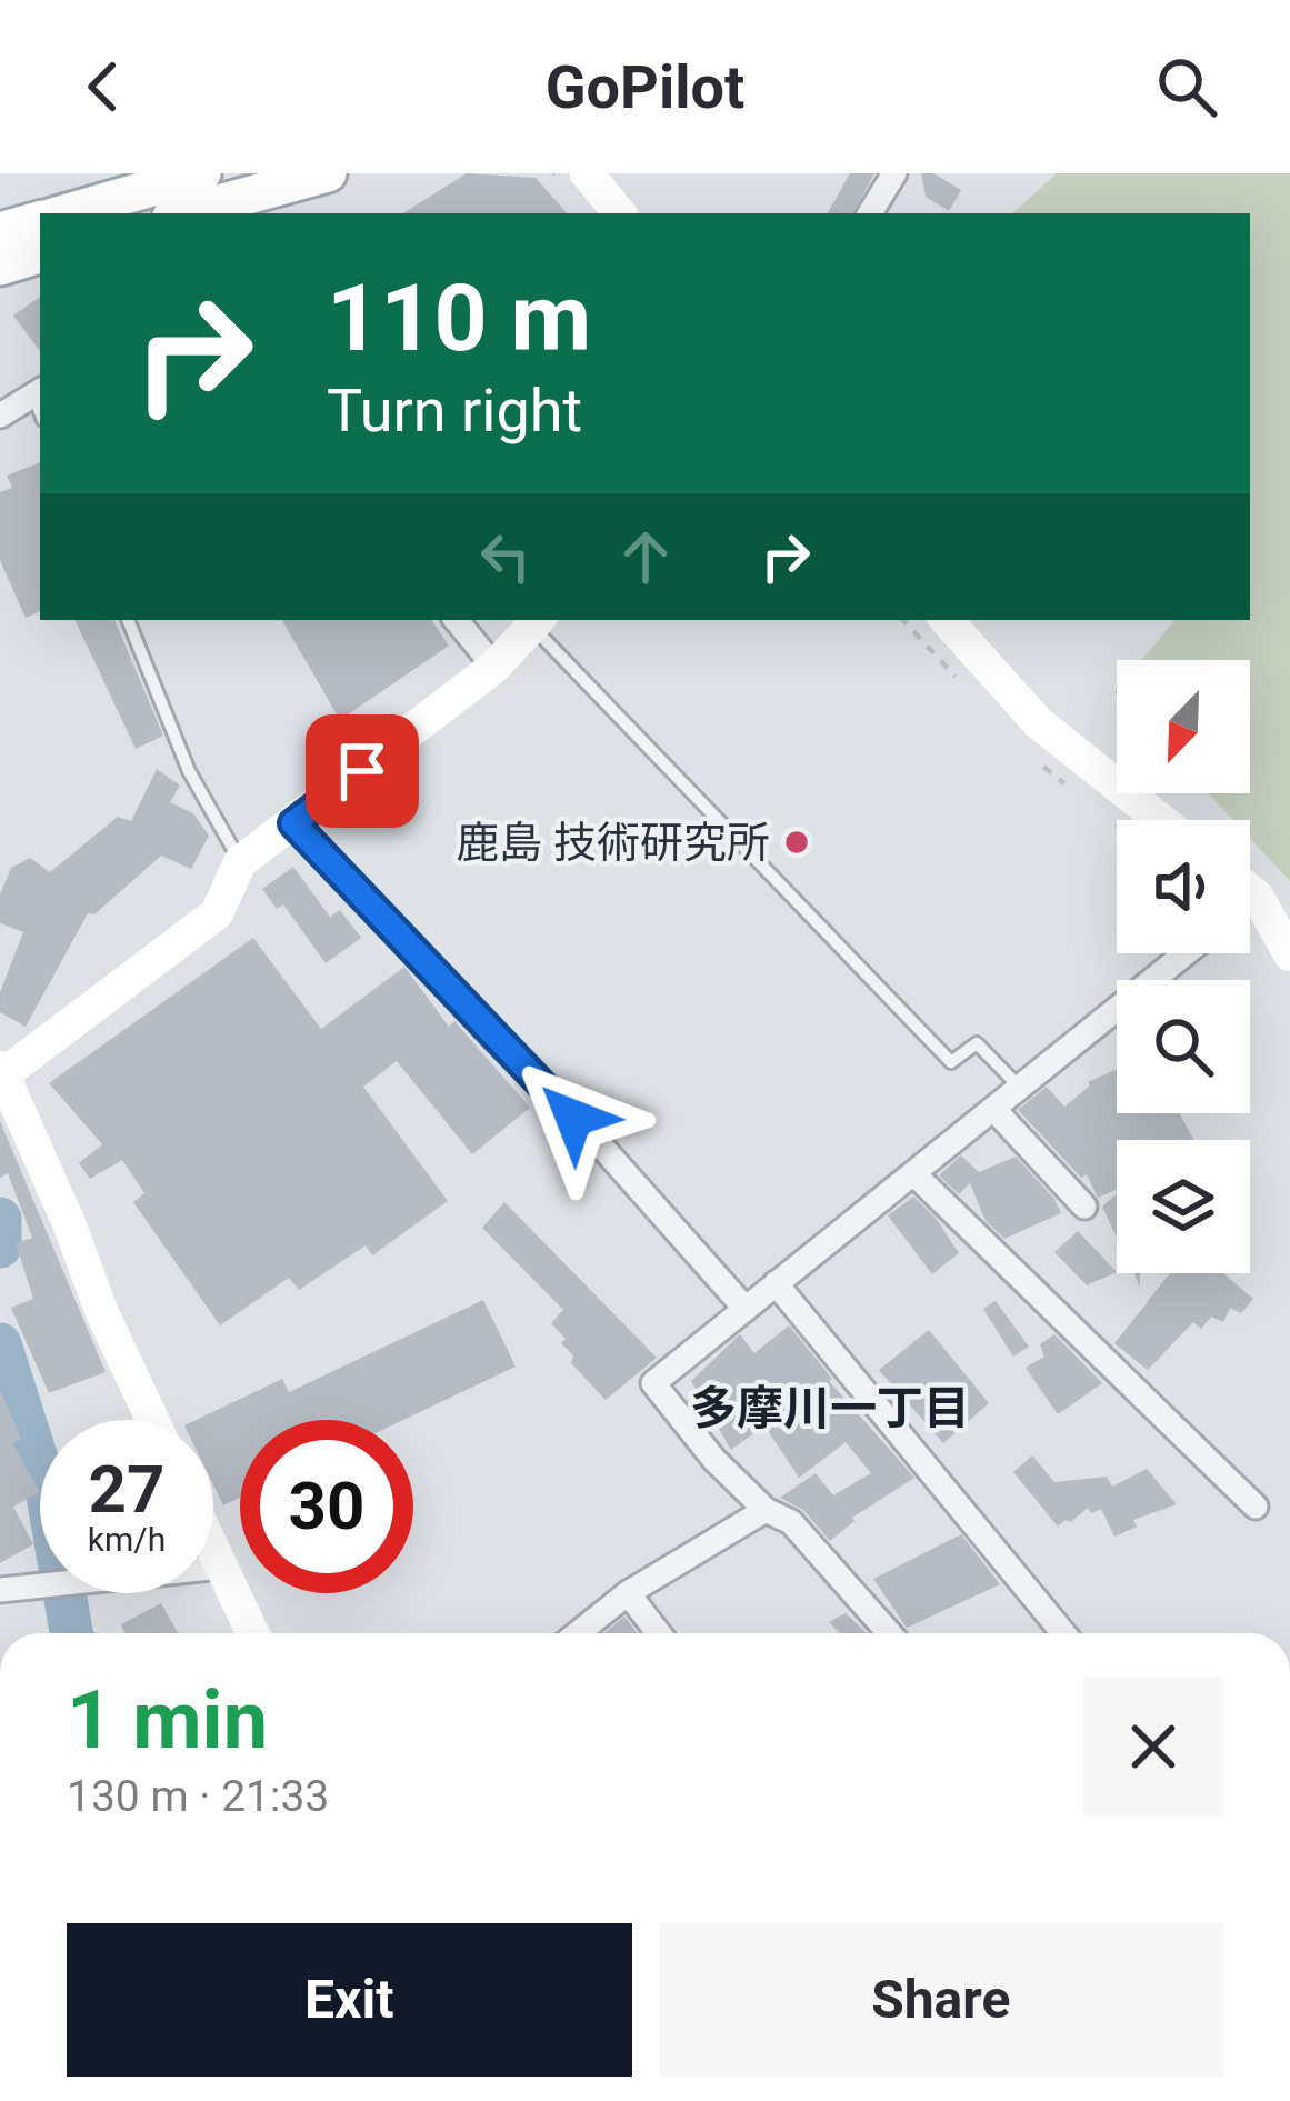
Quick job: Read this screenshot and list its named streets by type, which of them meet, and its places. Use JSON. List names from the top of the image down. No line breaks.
{"districts":["多摩川一丁目"],"places":["鹿島 技術研究所"],"north":"bottom left","page":{"header":"GoPilot","turn":["110 m","Turn right"],"speed":"27 km/h","limit":"30","heading":["1 min","130 m · 21:33"],"buttons":["Exit","Share"]}}
